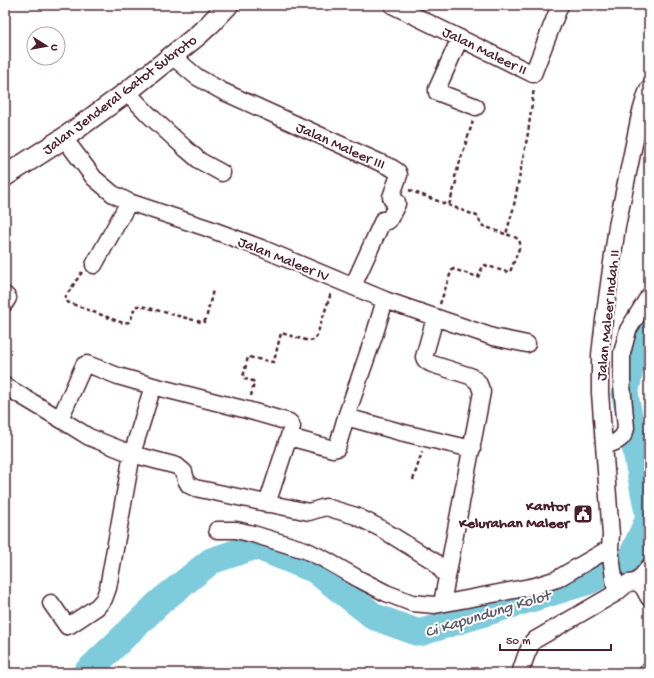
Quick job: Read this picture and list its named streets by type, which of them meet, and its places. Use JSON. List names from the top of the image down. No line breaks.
{"streets":{"main road":["Jalan Jenderal Gatot Subroto"],"street":["Jalan Maleer II","Jalan Maleer III","Jalan Maleer IV","Jalan Maleer Indah II"]},"crossings":[["Jalan Jenderal Gatot Subroto","Jalan Maleer III"],["Jalan Jenderal Gatot Subroto","Jalan Maleer IV"],["Jalan Maleer III","Jalan Maleer IV"]],"water":["Ci Kapundung Kolot"],"places":{"public building":["Kantor Kelurahan Maleer"]},"scale_bar":"50 m","north":"right"}
